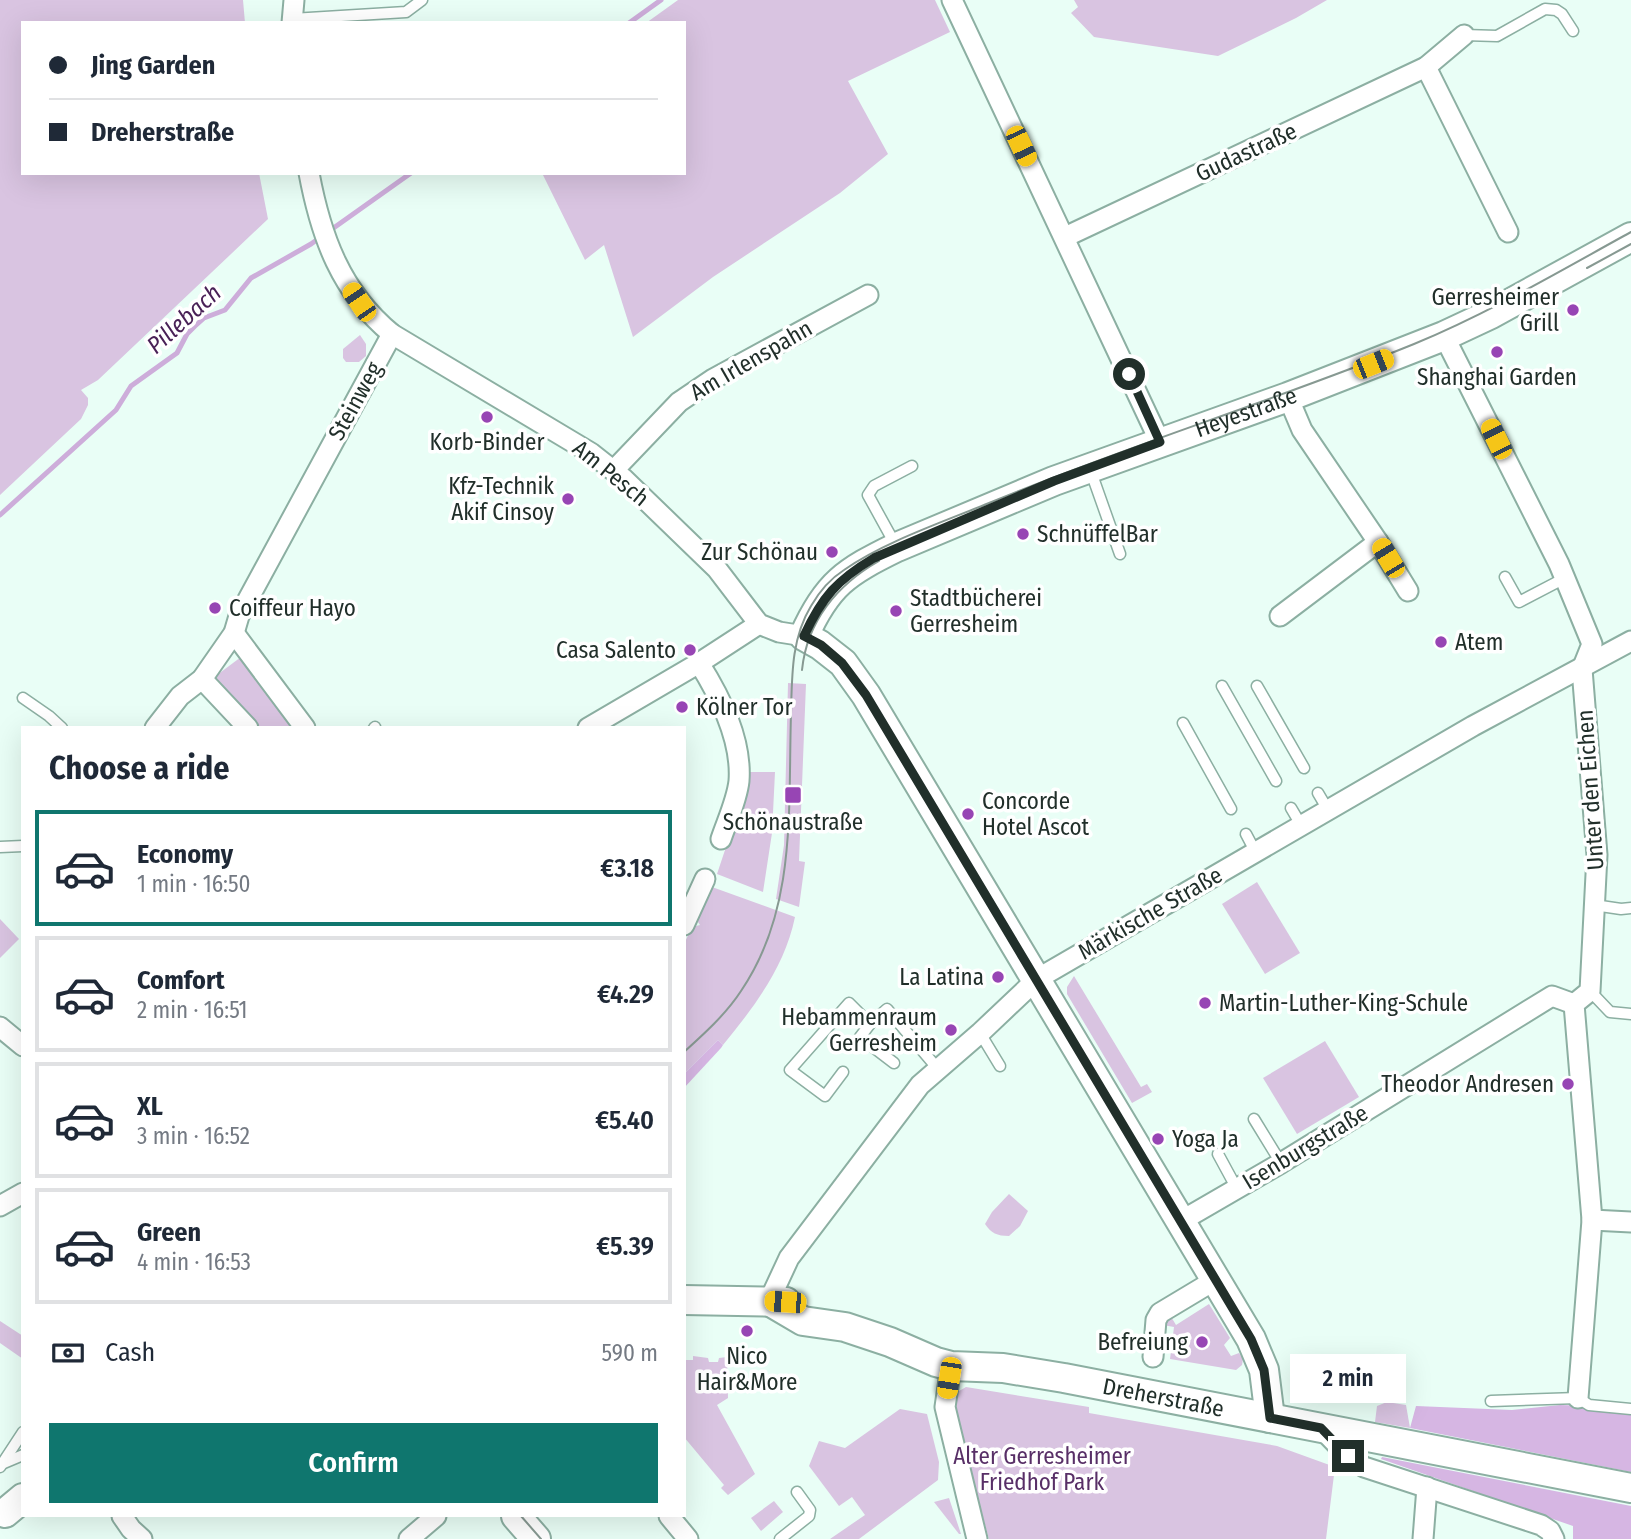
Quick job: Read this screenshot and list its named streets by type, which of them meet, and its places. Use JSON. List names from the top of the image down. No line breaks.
{"streets":{"street":["Gudastraße","Am Irlenspahn","Steinweg","Heyestraße","Am Pesch","Unter den Eichen","Märkische Straße","Isenburgstraße","Dreherstraße"]},"crossings":[["Am Irlenspahn","Am Pesch"],["Steinweg","Am Pesch"],["Heyestraße","Unter den Eichen"],["Unter den Eichen","Märkische Straße"],["Märkische Straße","Dreherstraße"]],"water":["Pillebach"],"parks":["Alter Gerresheimer Friedhof Park"],"places":{"other":["Gerresheimer Grill","Shanghai Garden","Korb-Binder","Kfz-Technik Akif Cinsoy","SchnüffelBar","Zur Schönau","Coiffeur Hayo","Stadtbücherei Gerresheim","Atem","Casa Salento","Kölner Tor","Concorde Hotel Ascot","La Latina","Martin-Luther-King-Schule","Hebammenraum Gerresheim","Theodor Andresen","Yoga Ja","Nico Hair&More","Befreiung"],"transit":["Schönaustraße"]},"page":{"banner":["Jing Garden","Dreherstraße"],"heading":"Choose a ride","list":[{"name":"Economy","note":"1 min · 16:50","value":"€3.18"},{"name":"Comfort","note":"2 min · 16:51","value":"€4.29"},{"name":"XL","note":"3 min · 16:52","value":"€5.40"},{"name":"Green","note":"4 min · 16:53","value":"€5.39"}],"pay":["Cash","590 m"],"bubble":"2 min","buttons":"Confirm"}}
